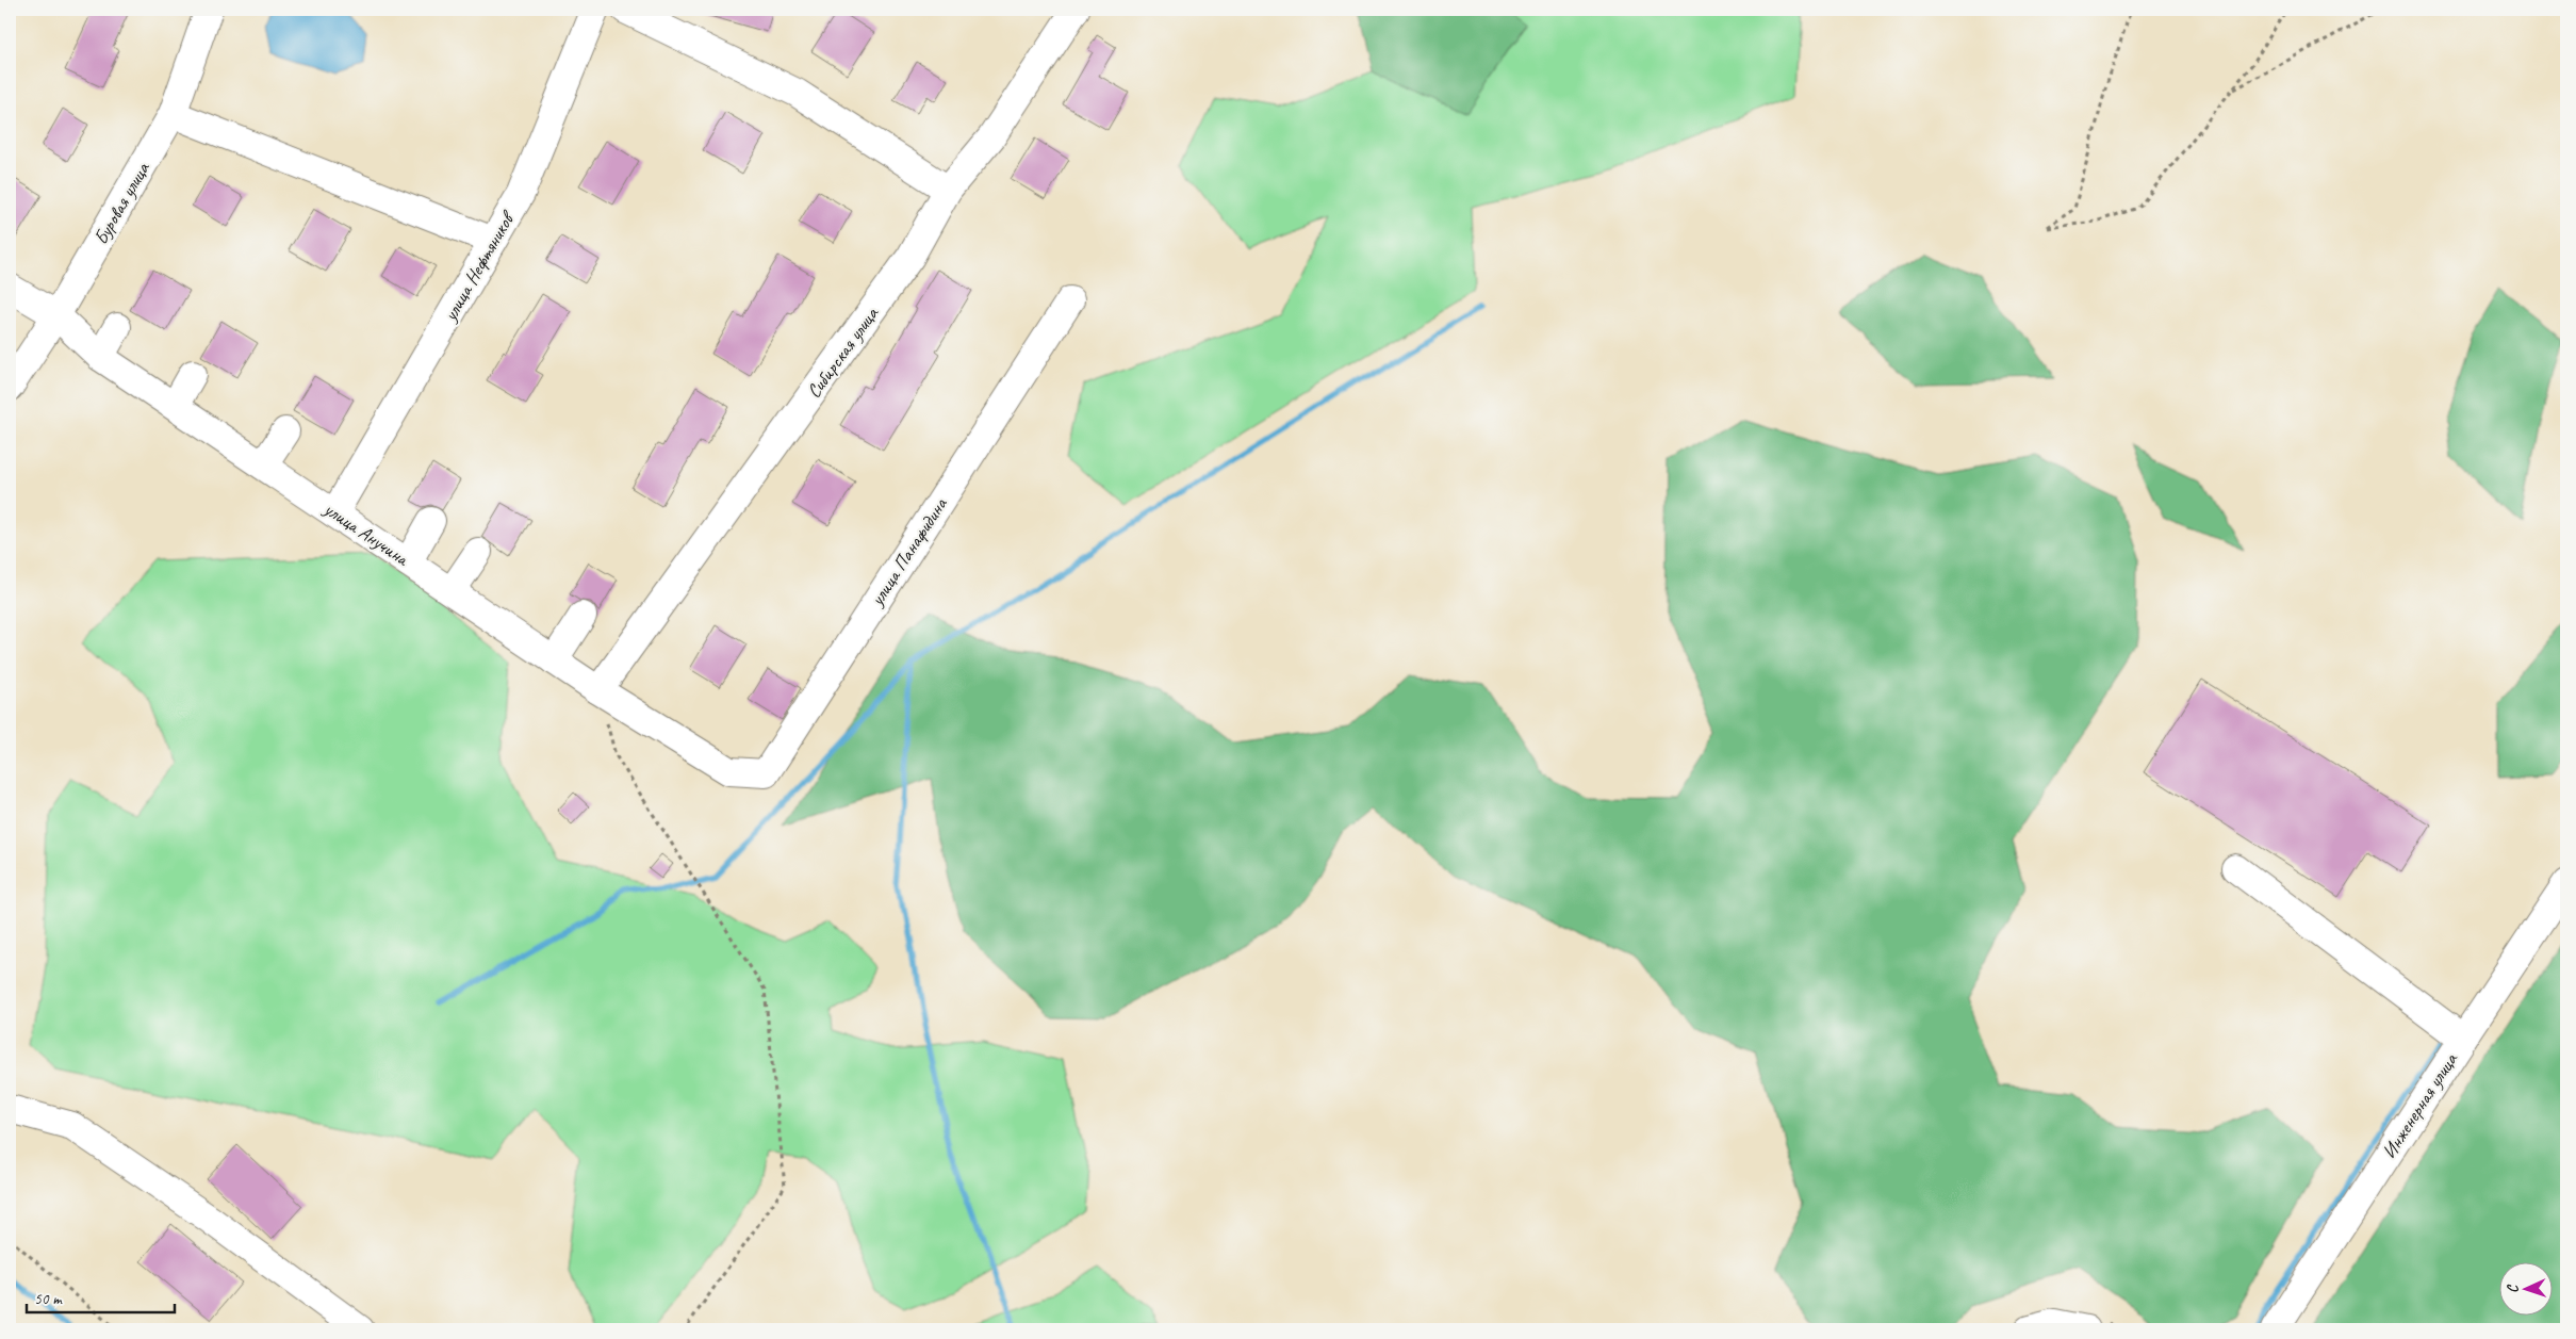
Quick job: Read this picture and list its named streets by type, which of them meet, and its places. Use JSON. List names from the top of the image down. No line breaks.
{"streets":{"street":["Буровая улица","улица Нефтяников","Сибирская улица","улица Анучина","улица Панафидина","Инженерная улица"]},"crossings":[["Буровая улица","улица Анучина"],["улица Нефтяников","улица Анучина"],["Сибирская улица","улица Анучина"],["улица Анучина","улица Панафидина"]],"scale_bar":"50 m","north":"left"}
